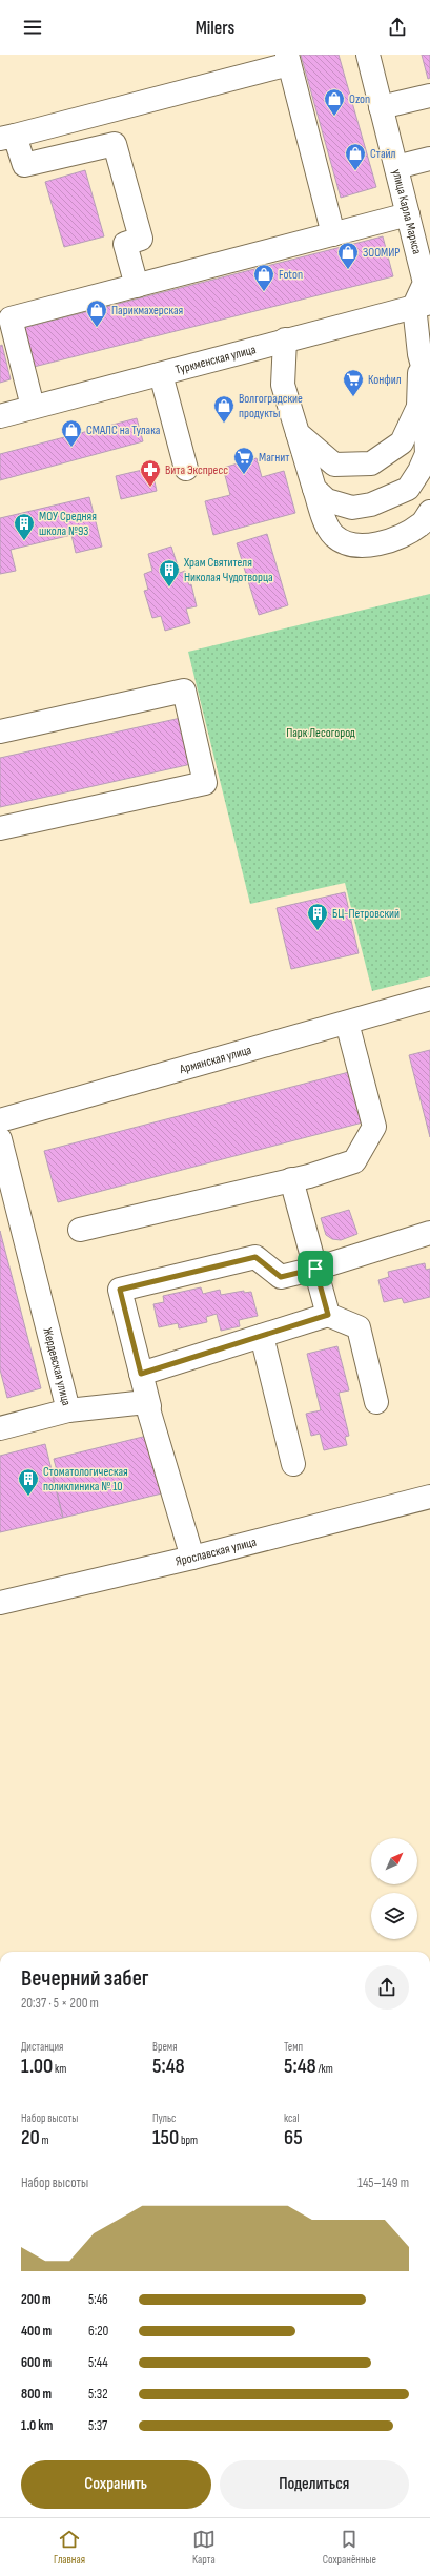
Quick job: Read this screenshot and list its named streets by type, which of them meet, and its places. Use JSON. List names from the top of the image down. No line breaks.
{"streets":{"street":["улица Карла Маркса","Туркменская улица","Армянская улица","Жердевская улица","Ярославская улица"]},"crossings":[["улица Карла Маркса","Туркменская улица"]],"parks":["Парк Лесогород"],"places":{"shop":["Ozon","Стайл","ЗООМИР","Foton","Парикмахерская","Волгоградские продукты","СМАЛС на Тулака"],"supermarket":["Конфил","Магнит"],"pharmacy":["Вита Экспресс"],"building":["МОУ Средняя школа №93","Храм Святителя Николая Чудотворца","БЦ-Петровский","Стоматологическая поликлиника № 10"]},"north":"top right","page":{"header":"Milers","heading":["Вечерний забег","20:37 · 5 × 200 m"],"stats":[["Дистанция","1.00 km"],["Время","5:48"],["Темп","5:48 /km"],["Набор высоты","20 m"],["Пульс","150 bpm"],["kcal","65"]],"chart":["Набор высоты","145–149 m"],"list":[{"name":"200 m","note":"5:46"},{"name":"400 m","note":"6:20"},{"name":"600 m","note":"5:44"},{"name":"800 m","note":"5:32"},{"name":"1.0 km","note":"5:37"}],"buttons":["Сохранить","Поделиться"],"tabs":["Главная","Карта","Сохранённые"]}}
